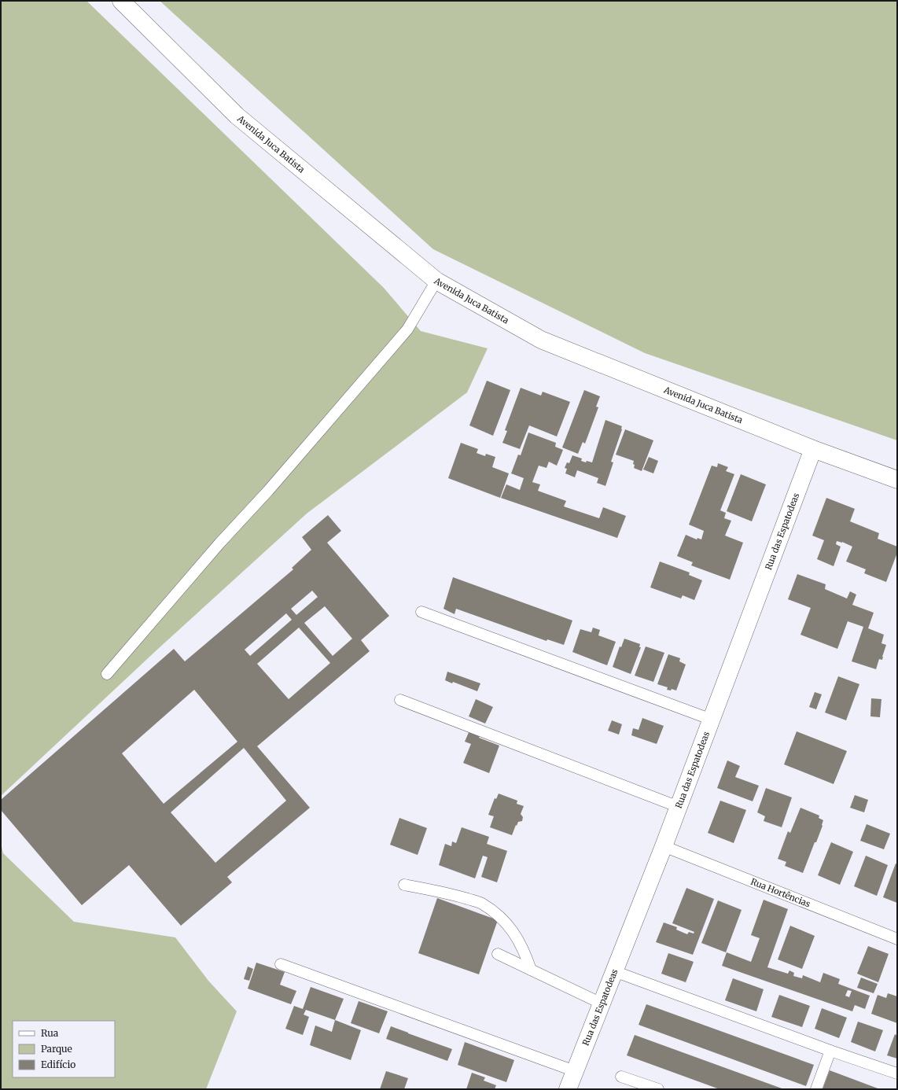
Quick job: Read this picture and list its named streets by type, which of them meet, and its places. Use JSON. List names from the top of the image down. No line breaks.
{"streets":{"main road":["Avenida Juca Batista","Rua das Espatodeas"],"lane":["Rua Hortências"]},"crossings":[["Avenida Juca Batista","Rua das Espatodeas"],["Rua das Espatodeas","Rua Hortências"]],"legend":["Rua","Parque","Edifício"]}
